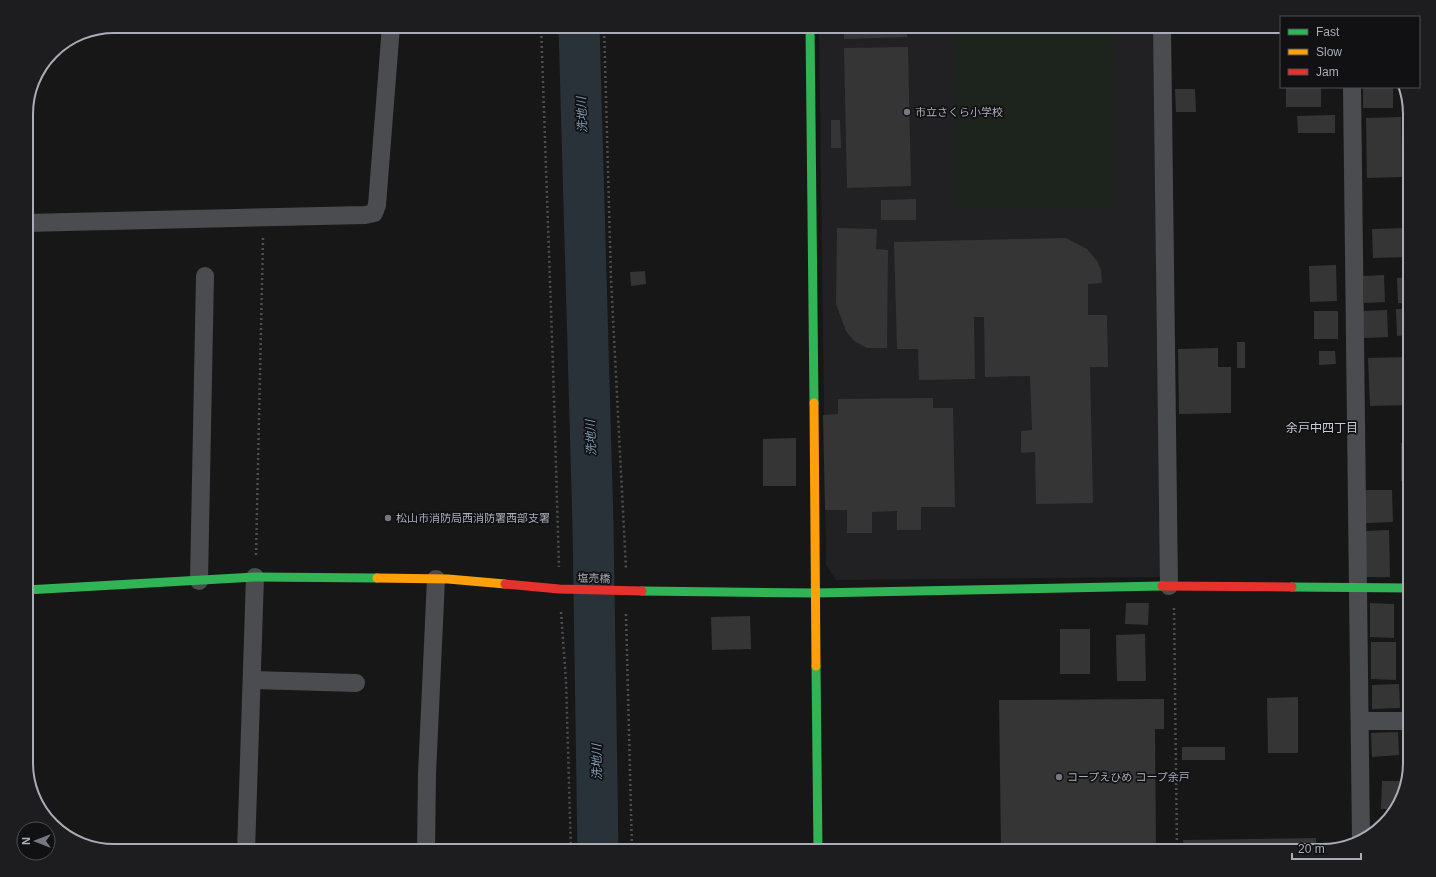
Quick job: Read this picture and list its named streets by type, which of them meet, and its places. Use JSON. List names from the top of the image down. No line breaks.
{"streets":{"street":["塩売橋"]},"districts":["余戸中四丁目"],"water":["洗地川"],"places":["市立さくら小学校","松山市消防局西消防署西部支署","コープえひめ コープ余戸"],"legend":["Fast","Slow","Jam"],"scale_bar":"20 m","north":"left"}
